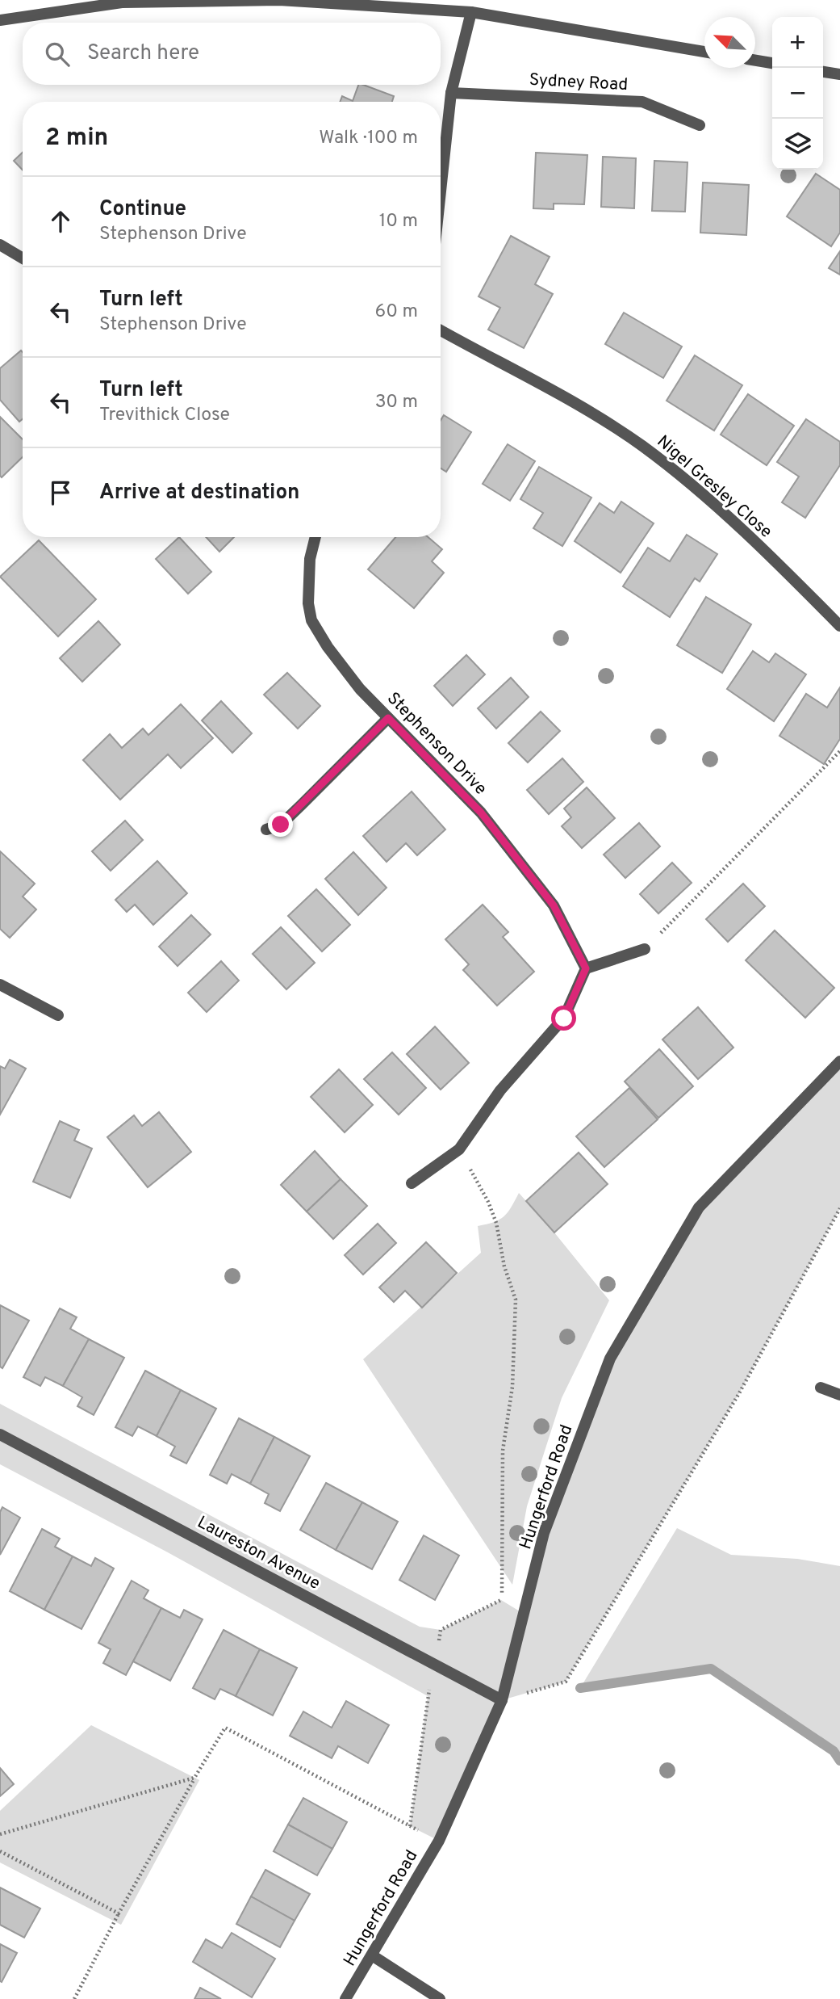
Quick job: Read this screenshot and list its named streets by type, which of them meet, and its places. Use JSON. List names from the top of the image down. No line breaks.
{"streets":{"street":["Sydney Road","Nigel Gresley Close","Stephenson Drive","Hungerford Road","Laureston Avenue"]},"crossings":[["Hungerford Road","Laureston Avenue"]],"north":"top left","page":{"map_buttons":["+","−"],"search":"Search here","heading":["2 min","Walk · 100 m"],"list":[["Continue","Stephenson Drive","10 m"],["Turn left","Stephenson Drive","60 m"],["Turn left","Trevithick Close","30 m"],"Arrive at destination"]}}
